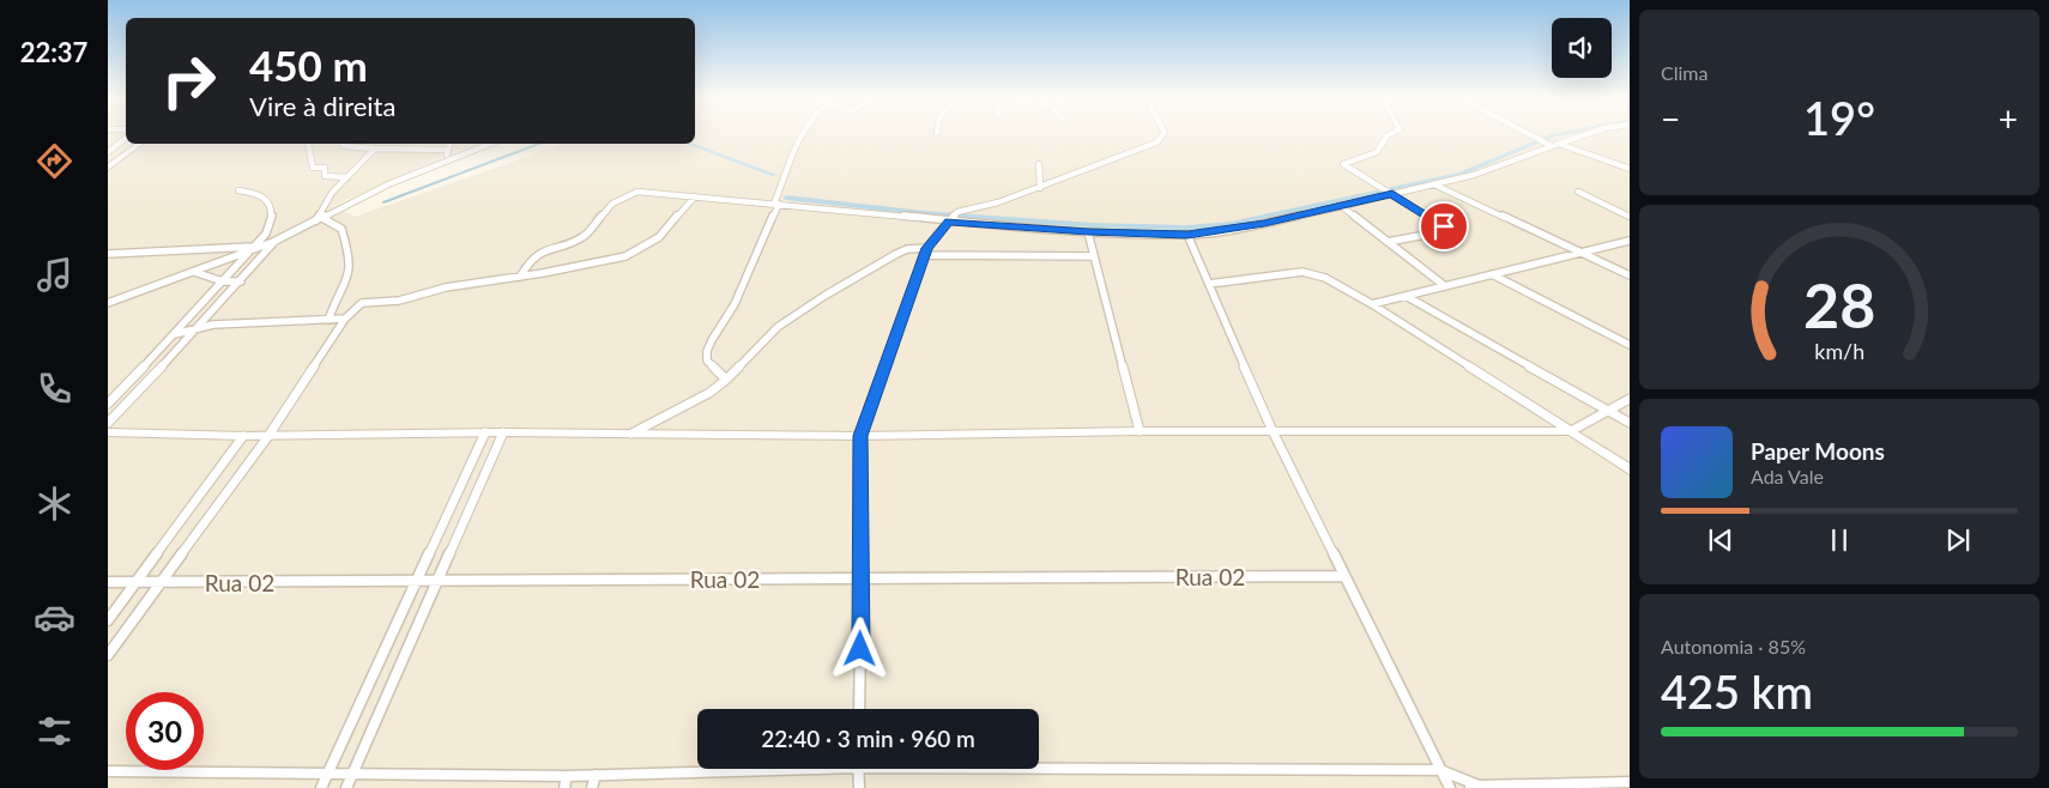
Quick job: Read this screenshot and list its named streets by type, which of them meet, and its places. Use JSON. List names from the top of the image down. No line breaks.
{"streets":{"street":["Rua 02"]},"page":{"tabs":"22:37","tile":["Clima",["Autonomia · 85%","425 km"]],"turn":["450 m","Vire à direita"],"heat":["−","19°","+"],"song":["Paper Moons","Ada Vale"],"limit":"30","trip":"22:40 · 3 min · 960 m","gauge":["28","km/h"]}}
